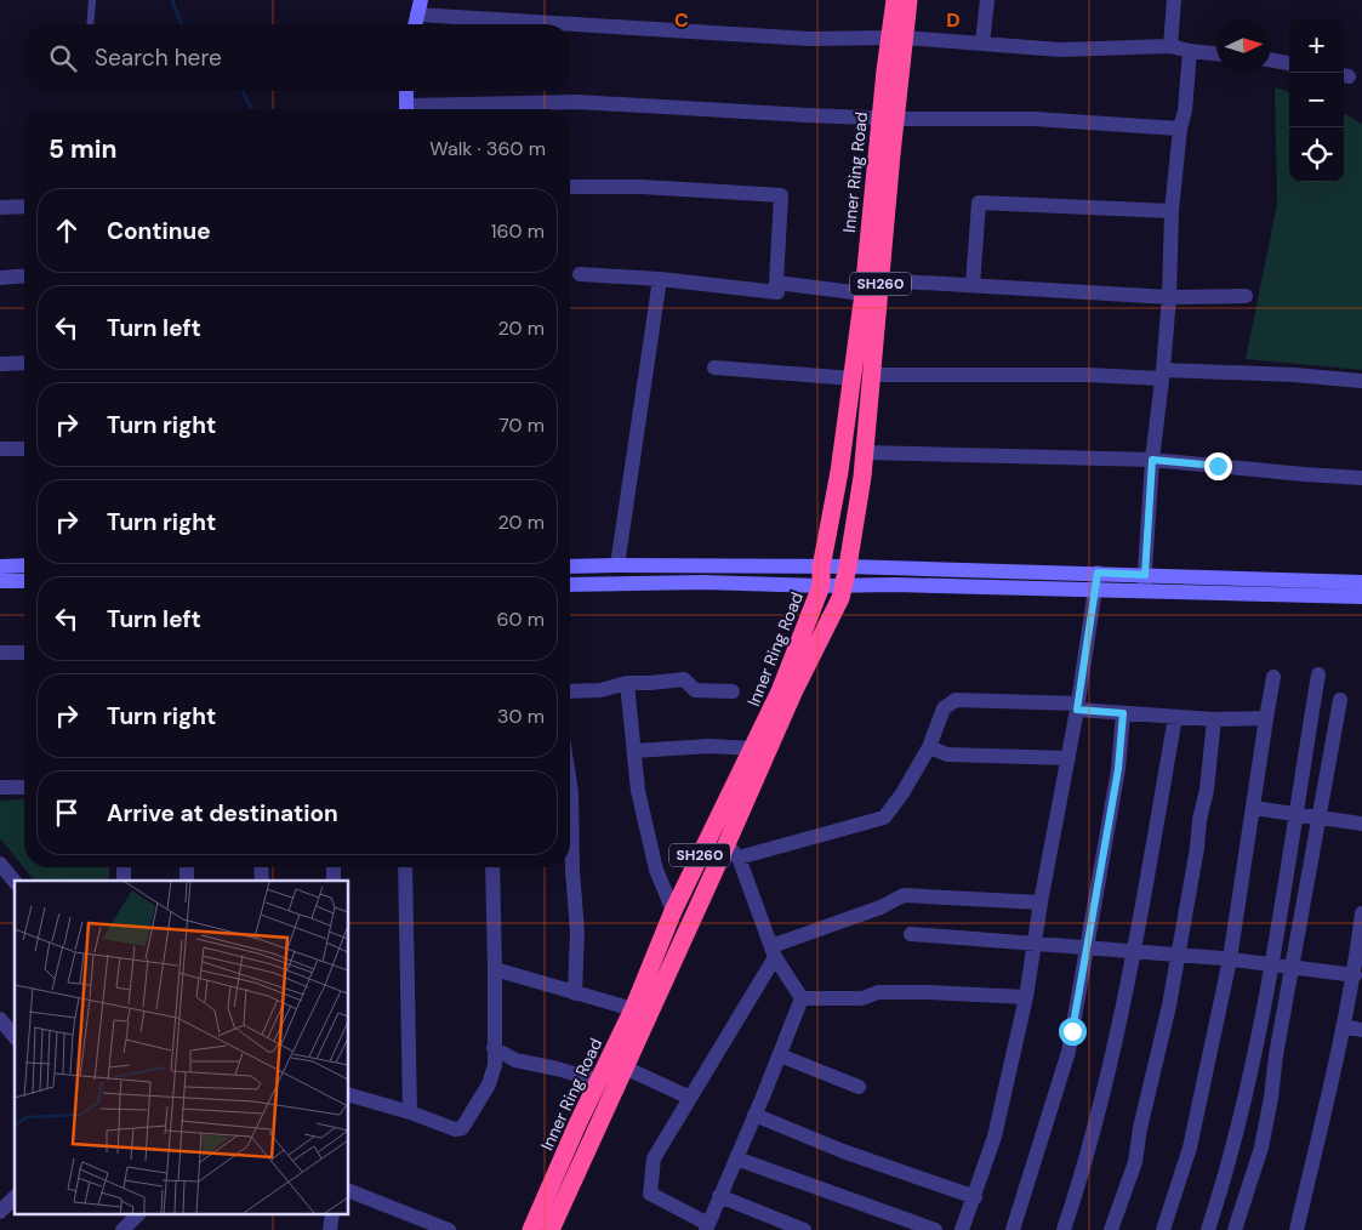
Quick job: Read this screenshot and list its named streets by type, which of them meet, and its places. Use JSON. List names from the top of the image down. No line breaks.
{"streets":{"highway":["Inner Ring Road","SH260"]},"north":"right","page":{"map_buttons":["+","−"],"search":"Search here","heading":["5 min","Walk · 360 m"],"list":[["Continue","160 m"],["Turn left","20 m"],["Turn right","70 m"],["Turn right","20 m"],["Turn left","60 m"],["Turn right","30 m"],"Arrive at destination"]},"grid":{"columns":["C","D"]}}
